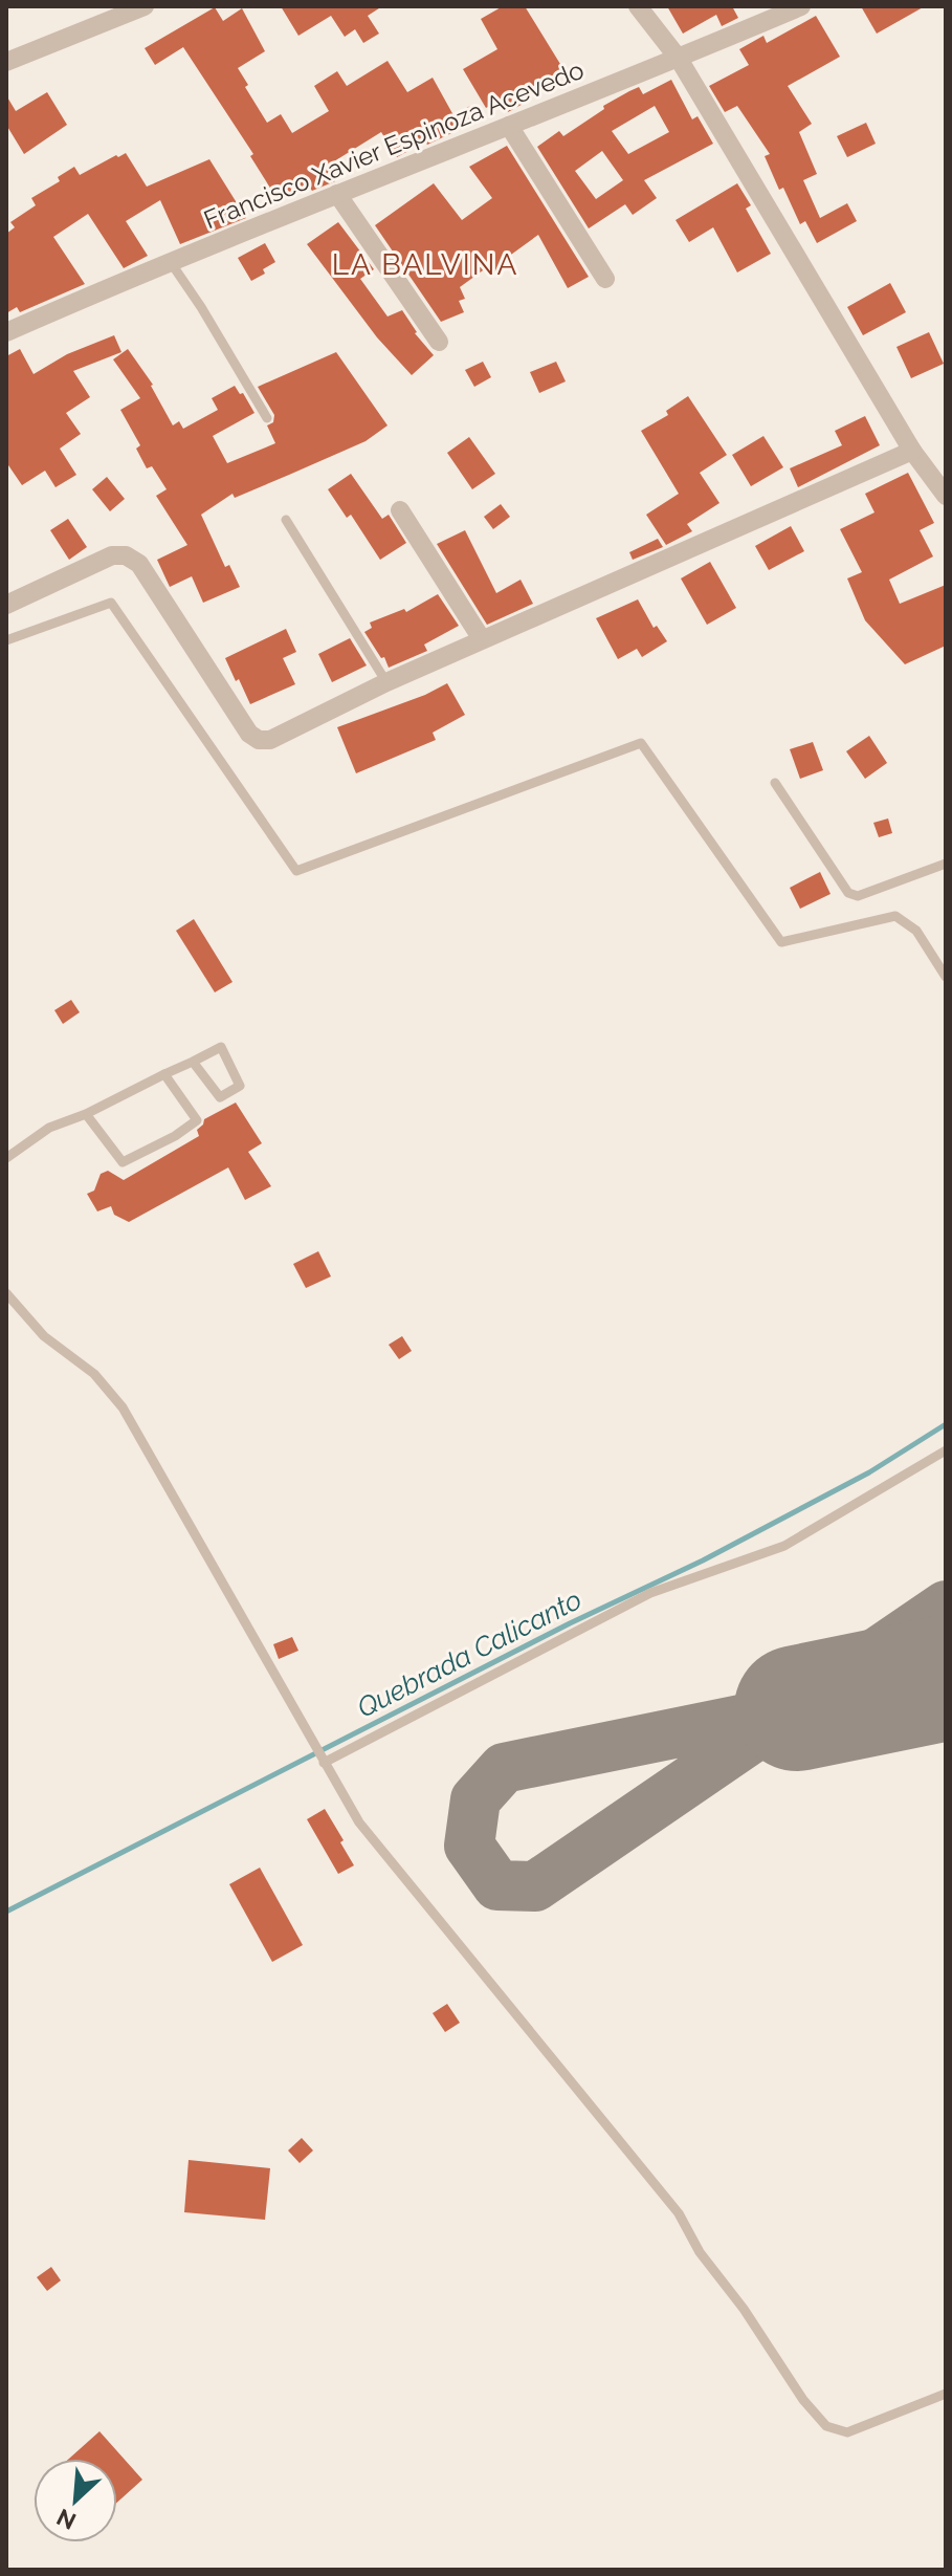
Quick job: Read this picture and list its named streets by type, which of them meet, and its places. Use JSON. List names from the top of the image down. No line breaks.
{"streets":{"street":["Francisco Xavier Espinoza Acevedo"]},"districts":["LA BALVINA"],"water":["Quebrada Calicanto"],"north":"bottom left"}
